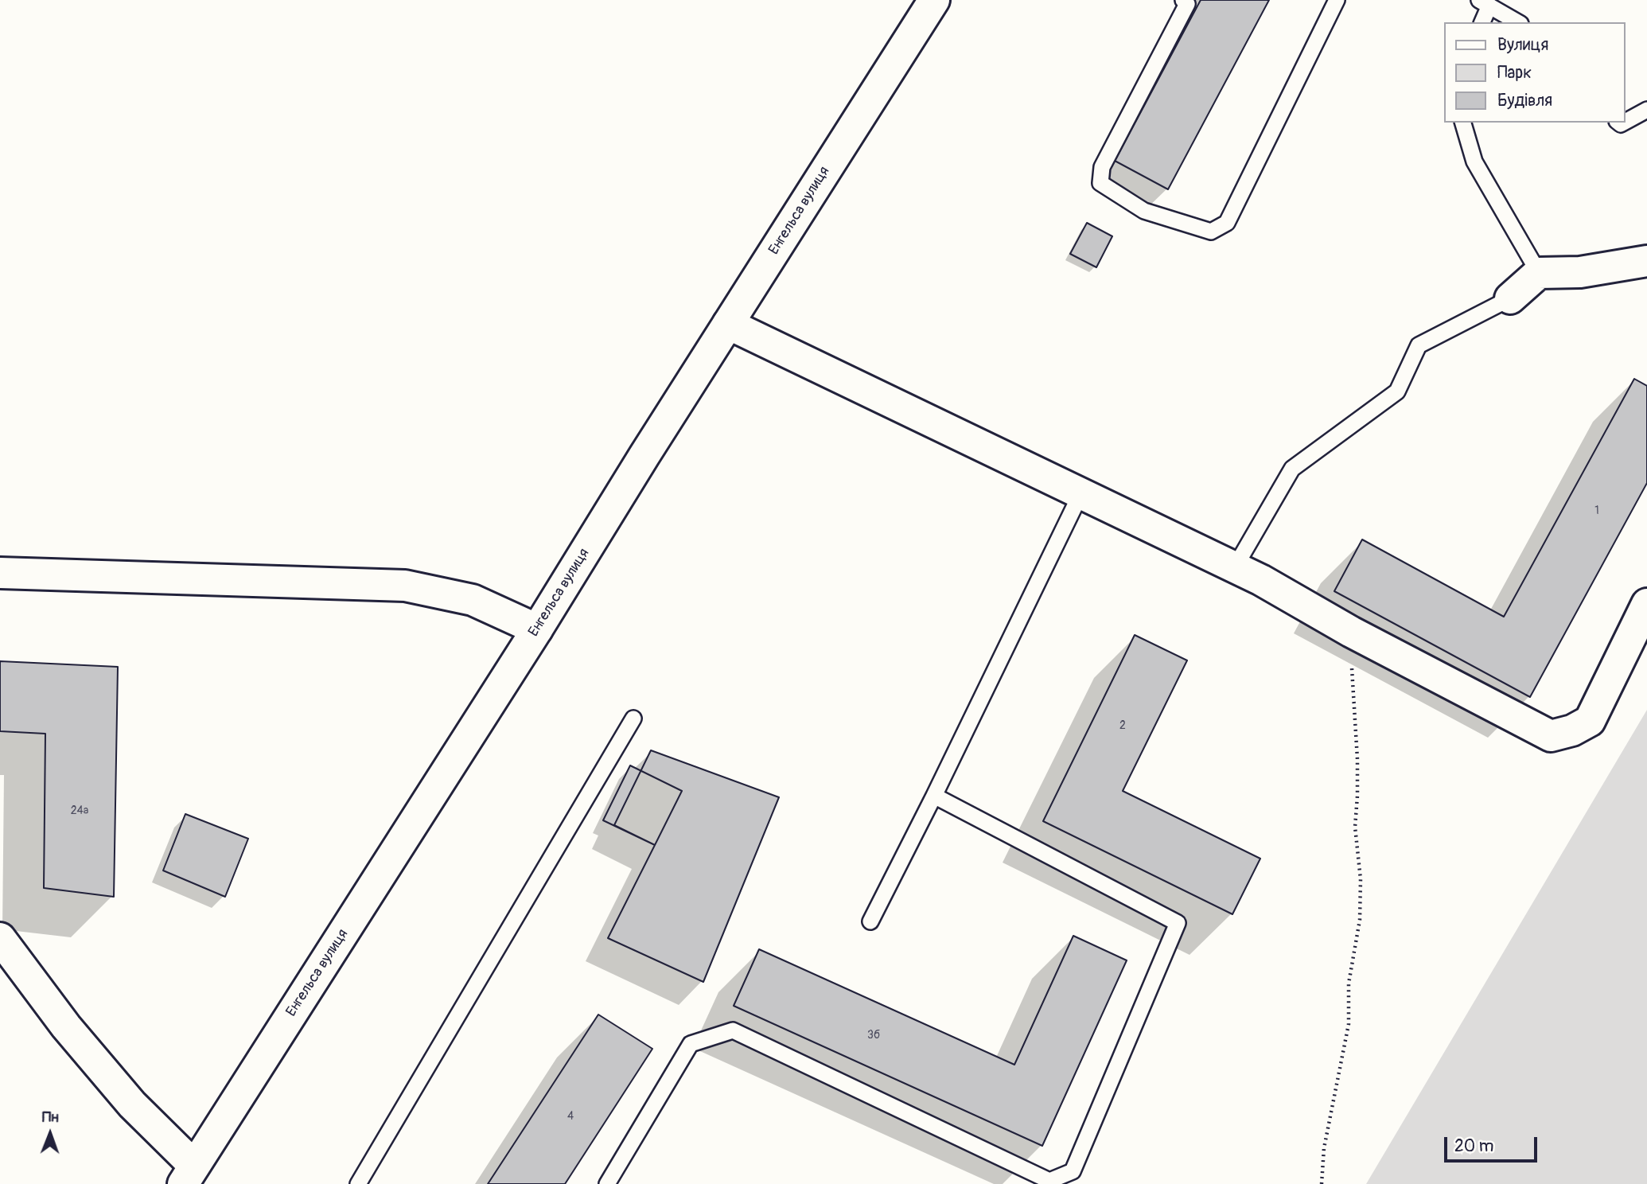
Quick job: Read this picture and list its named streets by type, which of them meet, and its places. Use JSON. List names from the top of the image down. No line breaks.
{"streets":{"street":["Енгельса вулиця"]},"house_numbers":["1","2","24а","3б","4"],"legend":["Вулиця","Парк","Будівля"],"scale_bar":"20 m","north":"top"}
